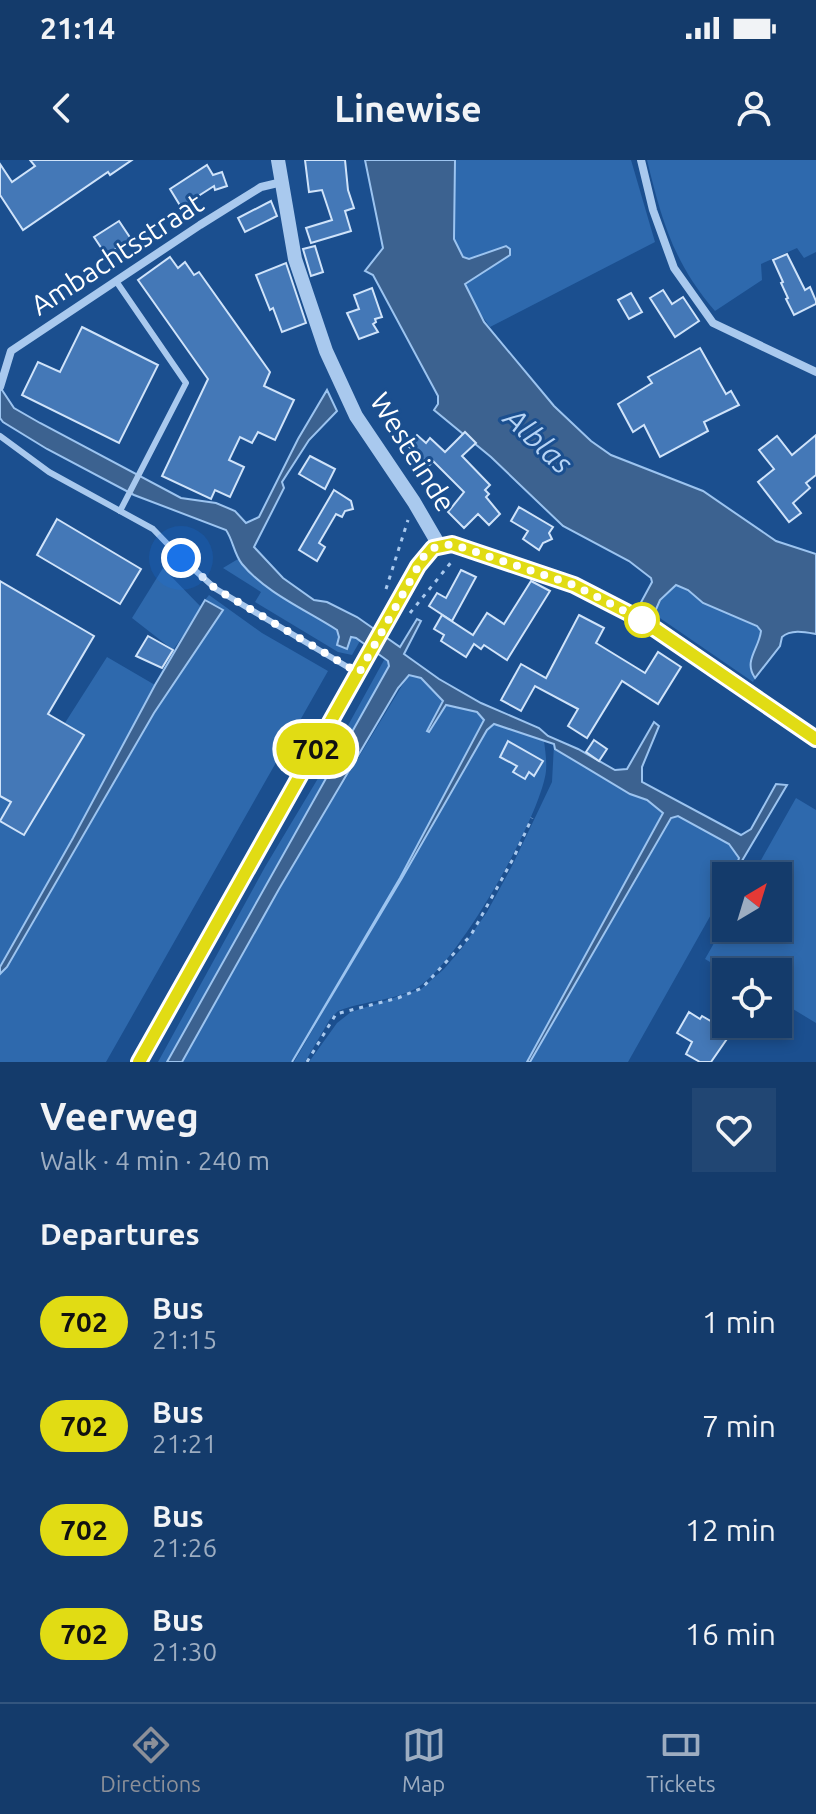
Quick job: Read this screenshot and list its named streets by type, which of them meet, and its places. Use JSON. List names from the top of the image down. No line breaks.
{"streets":{"street":["Ambachtsstraat","Westeinde"]},"crossings":[["Ambachtsstraat","Westeinde"]],"water":["Alblas"],"lines":["bus line 702"],"north":"top right","page":{"status":"21:14","header":"Linewise","on_map":"702","heading":[["Veerweg","Walk · 4 min · 240 m"],"Departures"],"list":[{"mark":"702","name":"Bus","note":"21:15","value":"1 min"},{"mark":"702","name":"Bus","note":"21:21","value":"7 min"},{"mark":"702","name":"Bus","note":"21:26","value":"12 min"},{"mark":"702","name":"Bus","note":"21:30","value":"16 min"}],"tabs":["Directions","Map","Tickets"]}}
